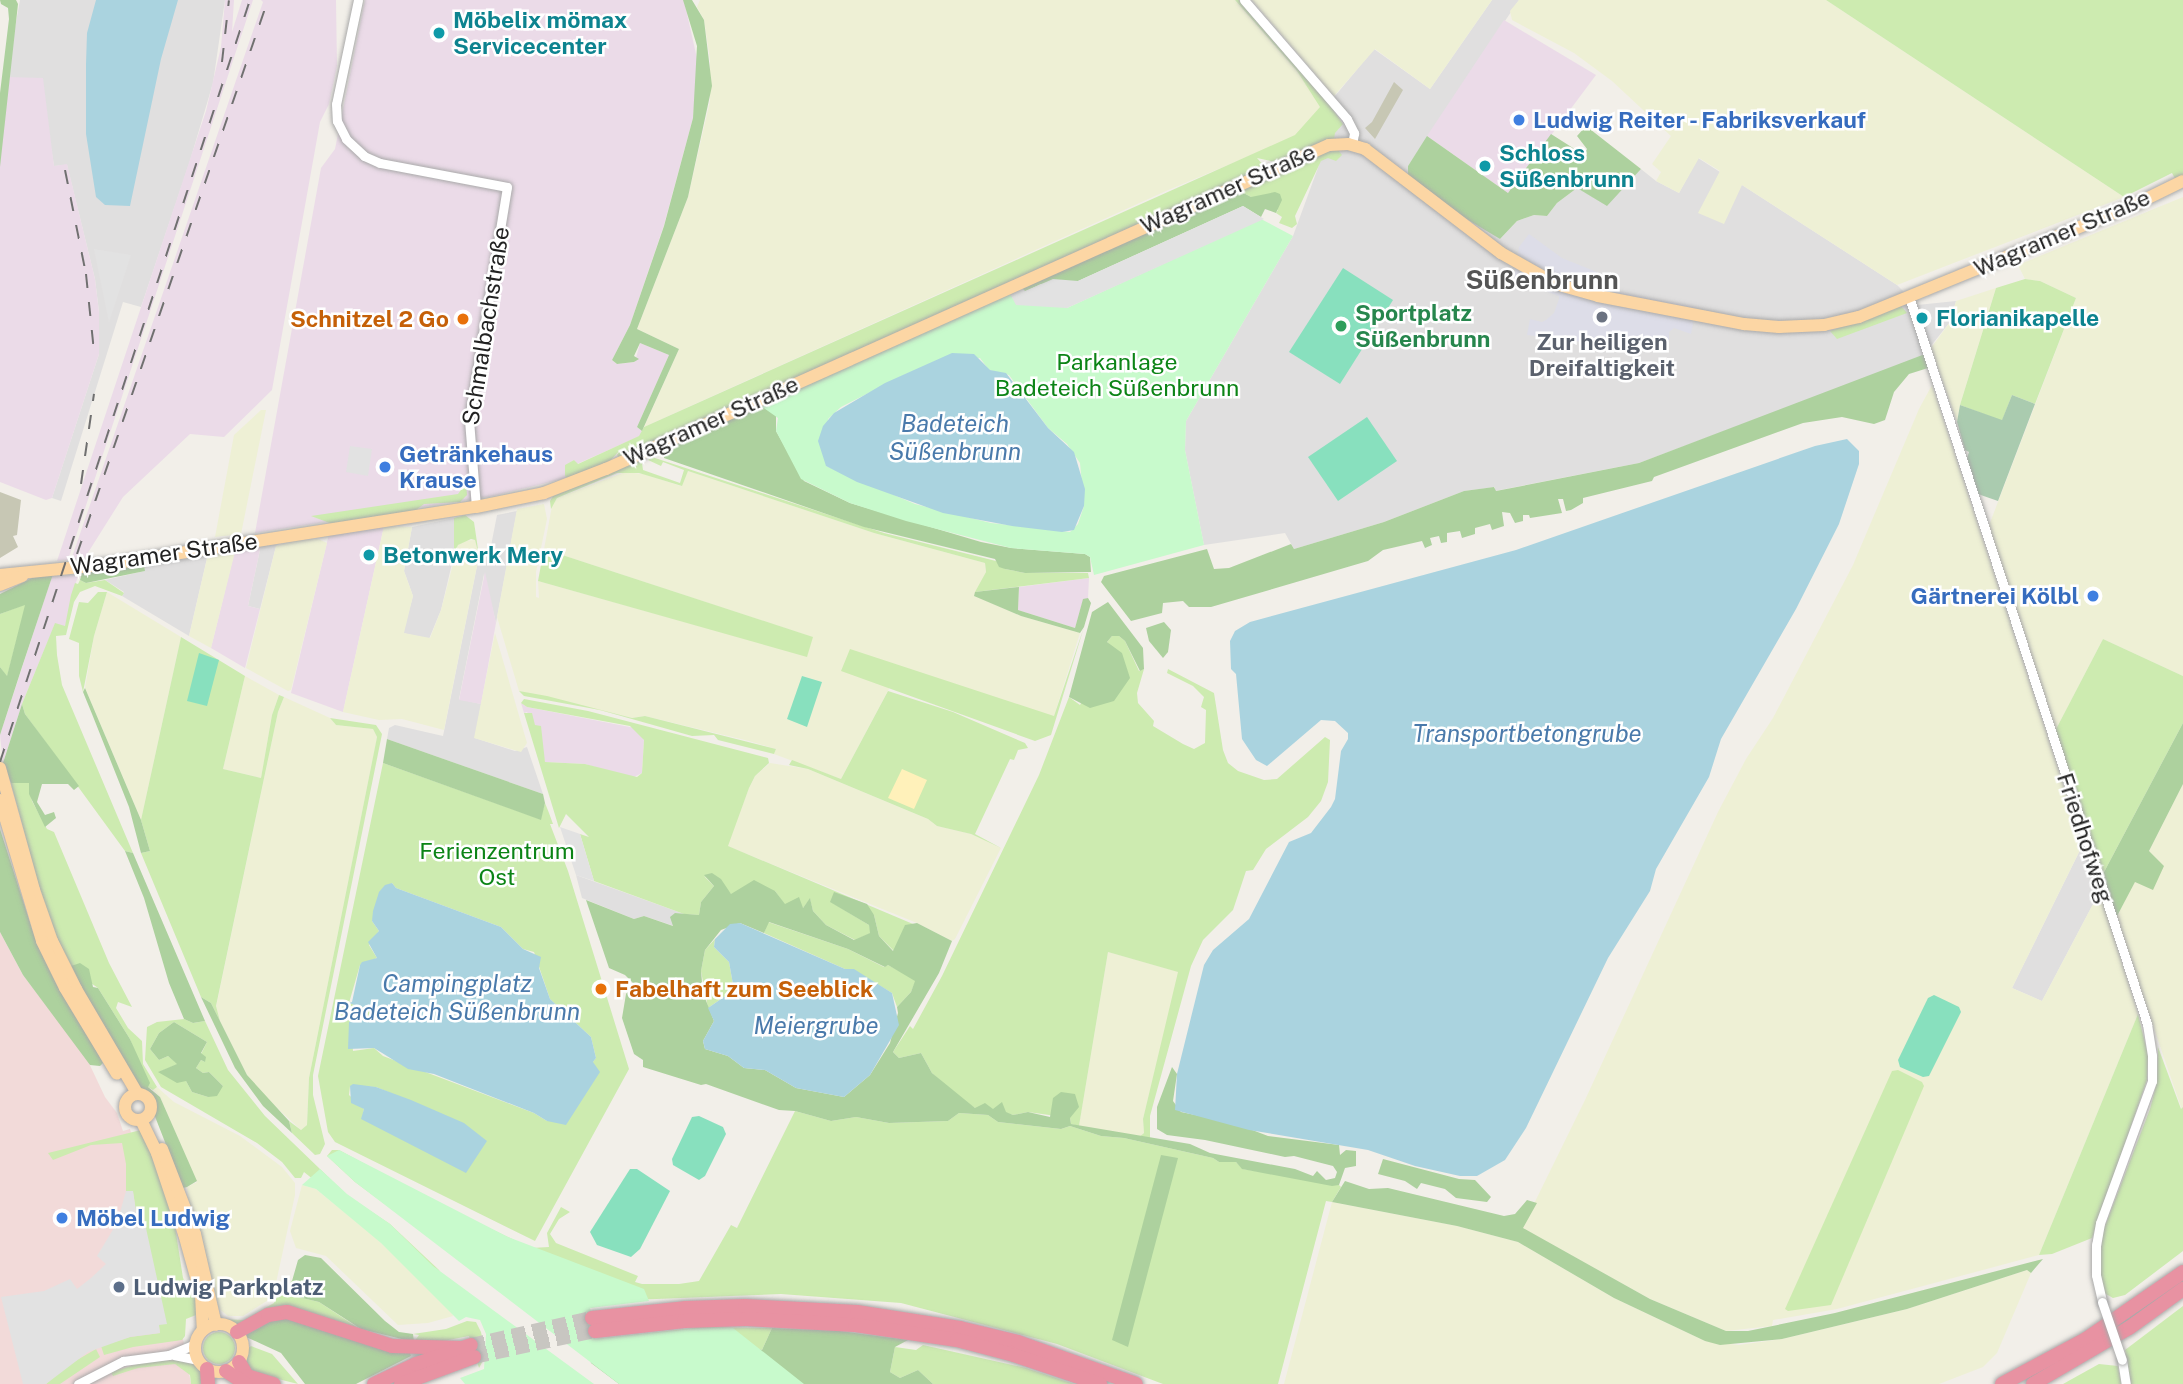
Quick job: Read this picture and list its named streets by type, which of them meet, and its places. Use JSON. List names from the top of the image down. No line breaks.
{"streets":{"main road":["Wagramer Straße"],"street":["Schmalbachstraße","Friedhofweg"]},"crossings":[["Wagramer Straße","Schmalbachstraße"],["Wagramer Straße","Friedhofweg"]],"districts":["Süßenbrunn"],"water":["Badeteich Süßenbrunn","Transportbetongrube","Campingplatz Badeteich Süßenbrunn","Meiergrube"],"parks":["Parkanlage Badeteich Süßenbrunn","Ferienzentrum Ost"],"places":["Möbelix mömax Servicecenter","Ludwig Reiter - Fabriksverkauf","Schloss Süßenbrunn","Zur heiligen Dreifaltigkeit","Florianikapelle","Schnitzel 2 Go","Sportplatz Süßenbrunn","Getränkehaus Krause","Betonwerk Mery","Gärtnerei Kölbl","Fabelhaft zum Seeblick","Möbel Ludwig","Ludwig Parkplatz"]}
